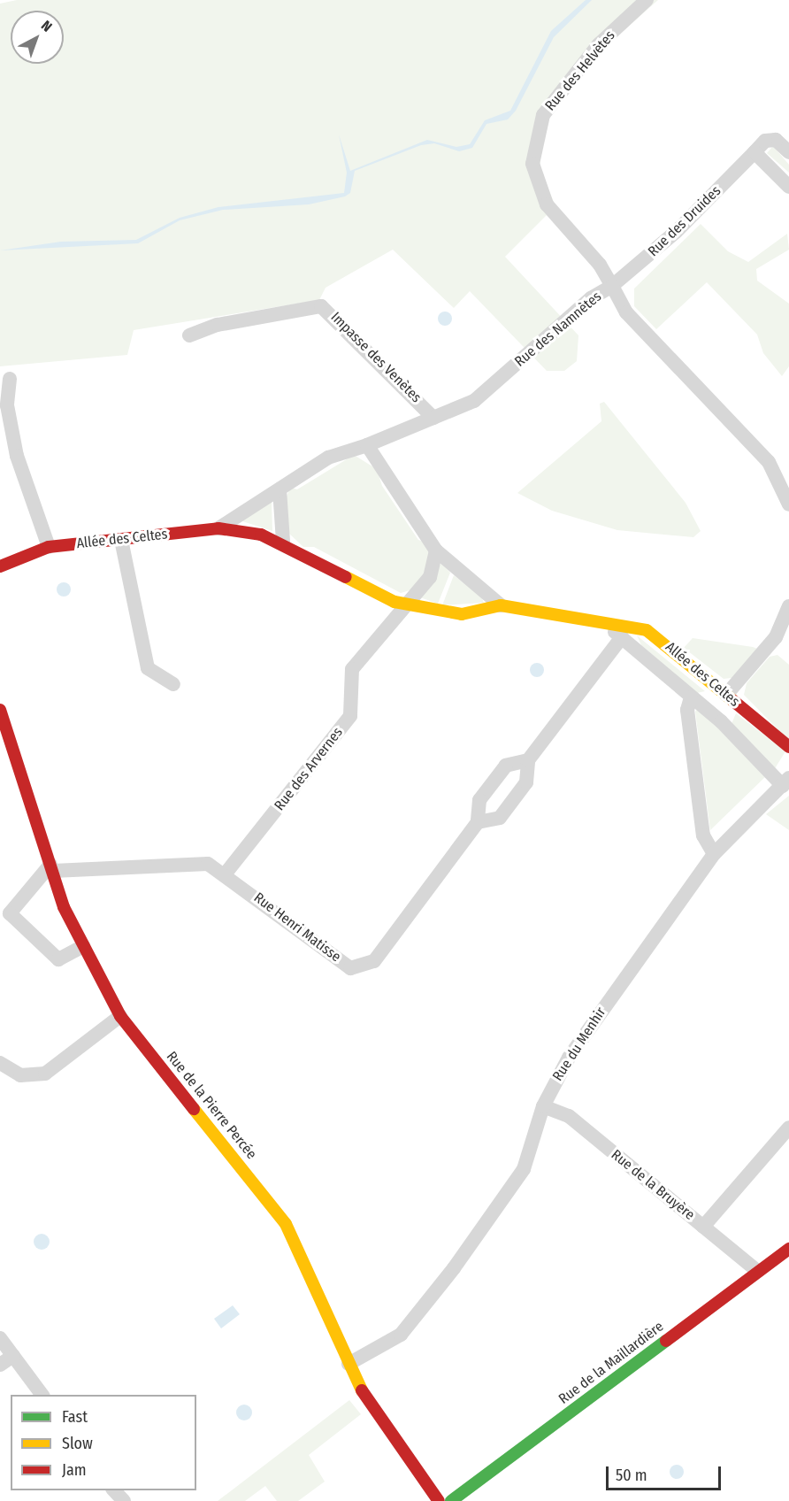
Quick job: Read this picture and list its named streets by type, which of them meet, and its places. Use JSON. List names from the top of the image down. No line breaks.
{"streets":{"street":["Rue des Helvètes","Rue des Druides","Rue des Namnètes","Impasse des Venètes","Allée des Celtes","Rue des Arvernes","Rue Henri Matisse","Rue du Menhir","Rue de la Pierre Percée","Rue de la Bruyère","Rue de la Maillardière"]},"crossings":[["Rue des Helvètes","Rue des Druides"],["Rue des Helvètes","Rue des Namnètes"],["Rue des Druides","Rue des Namnètes"],["Rue des Namnètes","Impasse des Venètes"],["Rue des Namnètes","Allée des Celtes"],["Allée des Celtes","Rue des Arvernes"],["Allée des Celtes","Rue du Menhir"],["Rue des Arvernes","Rue Henri Matisse"],["Rue Henri Matisse","Rue de la Pierre Percée"],["Rue du Menhir","Rue de la Pierre Percée"],["Rue du Menhir","Rue de la Bruyère"],["Rue de la Bruyère","Rue de la Maillardière"]],"legend":["Fast","Slow","Jam"],"scale_bar":"50 m","north":"top right"}
